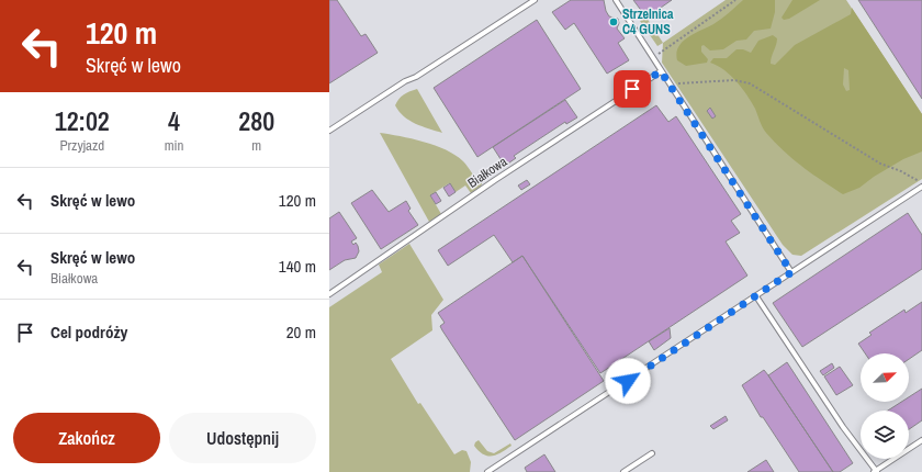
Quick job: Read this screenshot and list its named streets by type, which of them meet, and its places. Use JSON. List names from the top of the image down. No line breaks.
{"streets":{"lane":["Białkowa"]},"places":["Strzelnica C4 GUNS"],"north":"top right","page":{"turn":["120 m","Skręć w lewo"],"eta":["12:02","Przyjazd","4","min","280","m"],"list":[{"name":"Skręć w lewo","value":"120 m"},{"name":"Skręć w lewo","note":"Białkowa","value":"140 m"},{"name":"Cel podróży","value":"20 m"}],"buttons":["Zakończ","Udostępnij"]}}
